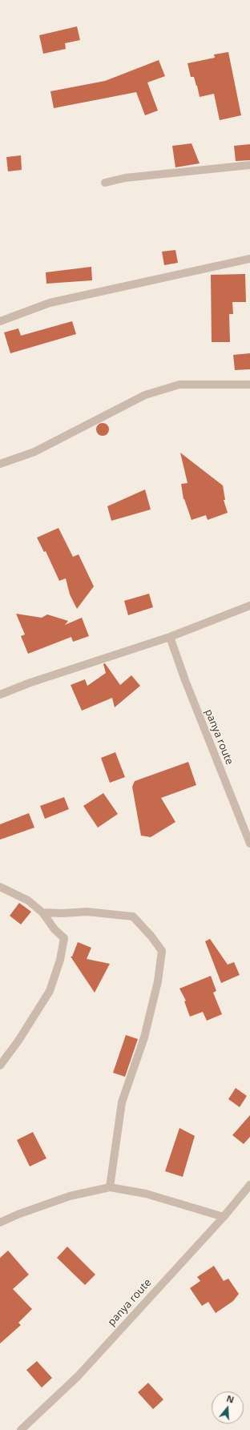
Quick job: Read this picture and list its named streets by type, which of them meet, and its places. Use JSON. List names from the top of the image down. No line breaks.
{"streets":{"street":["panya route"]},"north":"top"}
